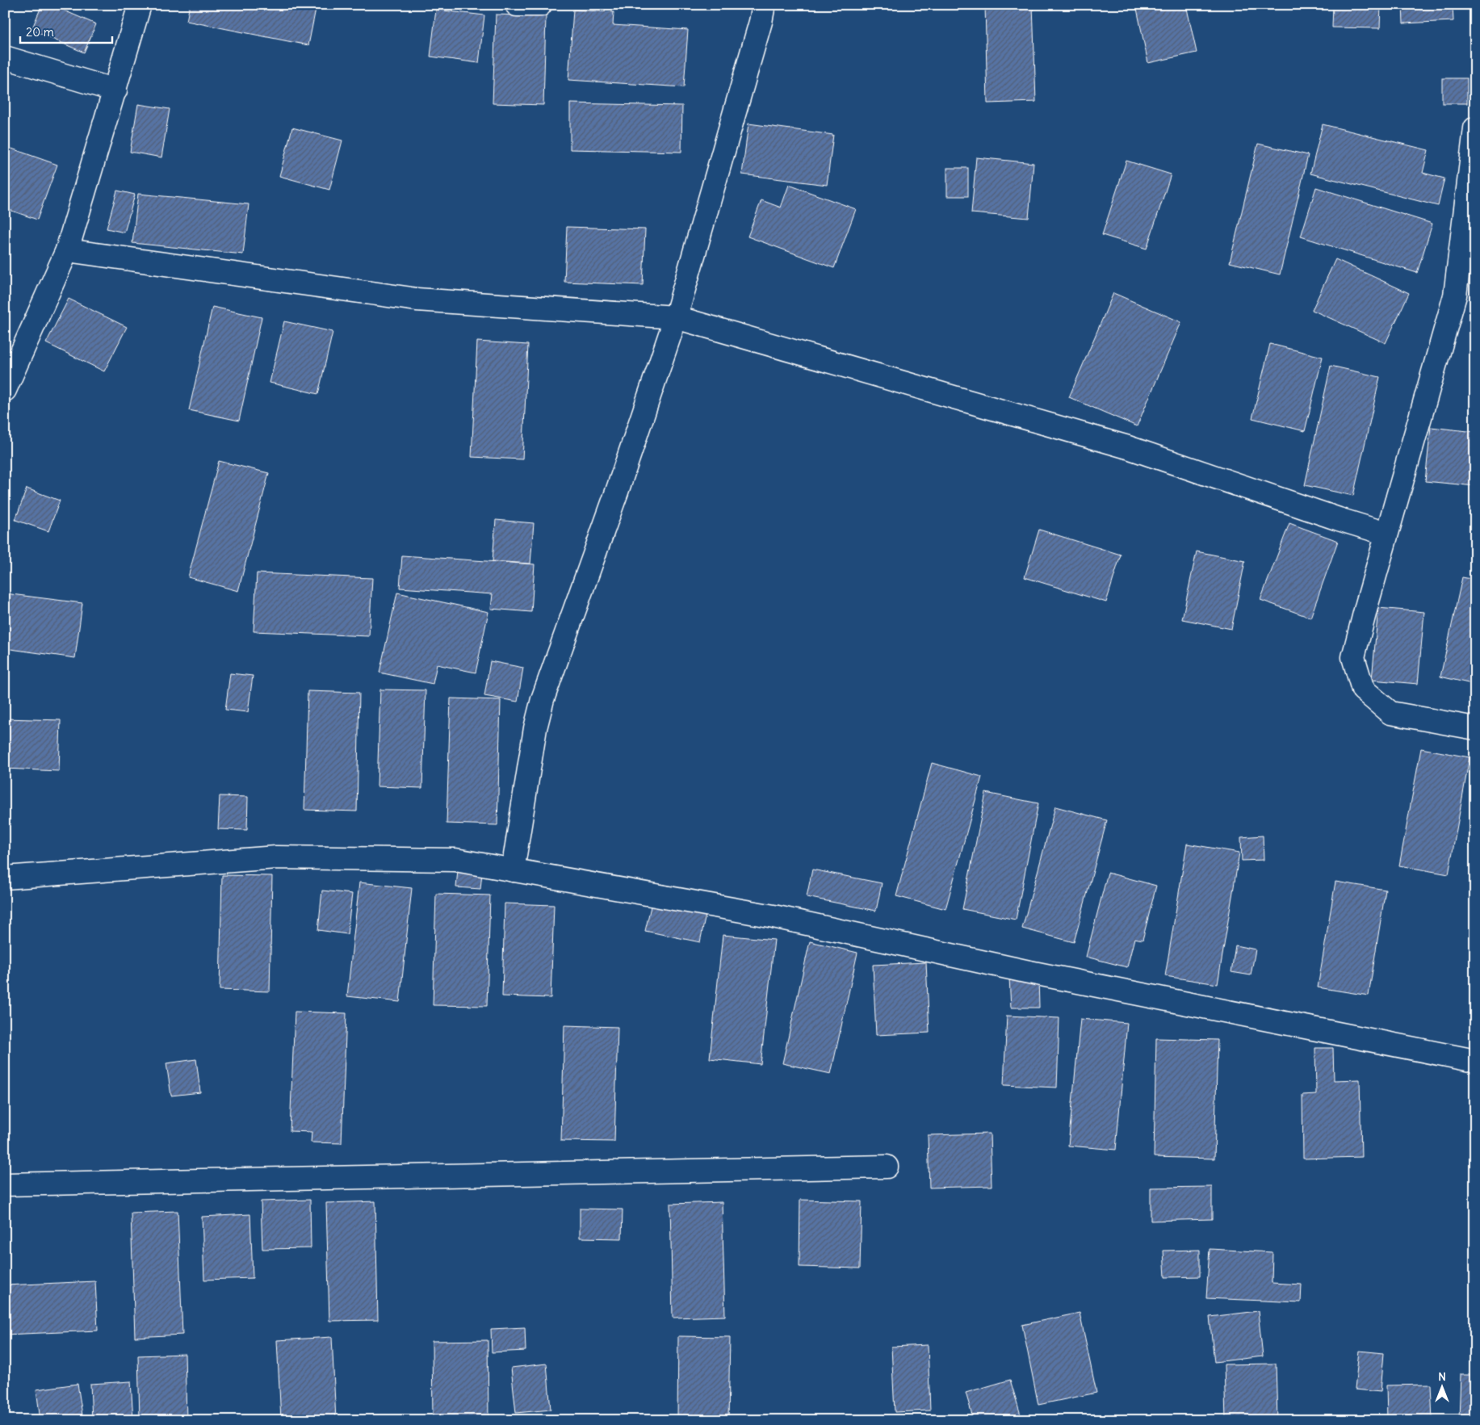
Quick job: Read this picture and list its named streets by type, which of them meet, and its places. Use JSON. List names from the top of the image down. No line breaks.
{"scale_bar":"20 m","north":"top"}
